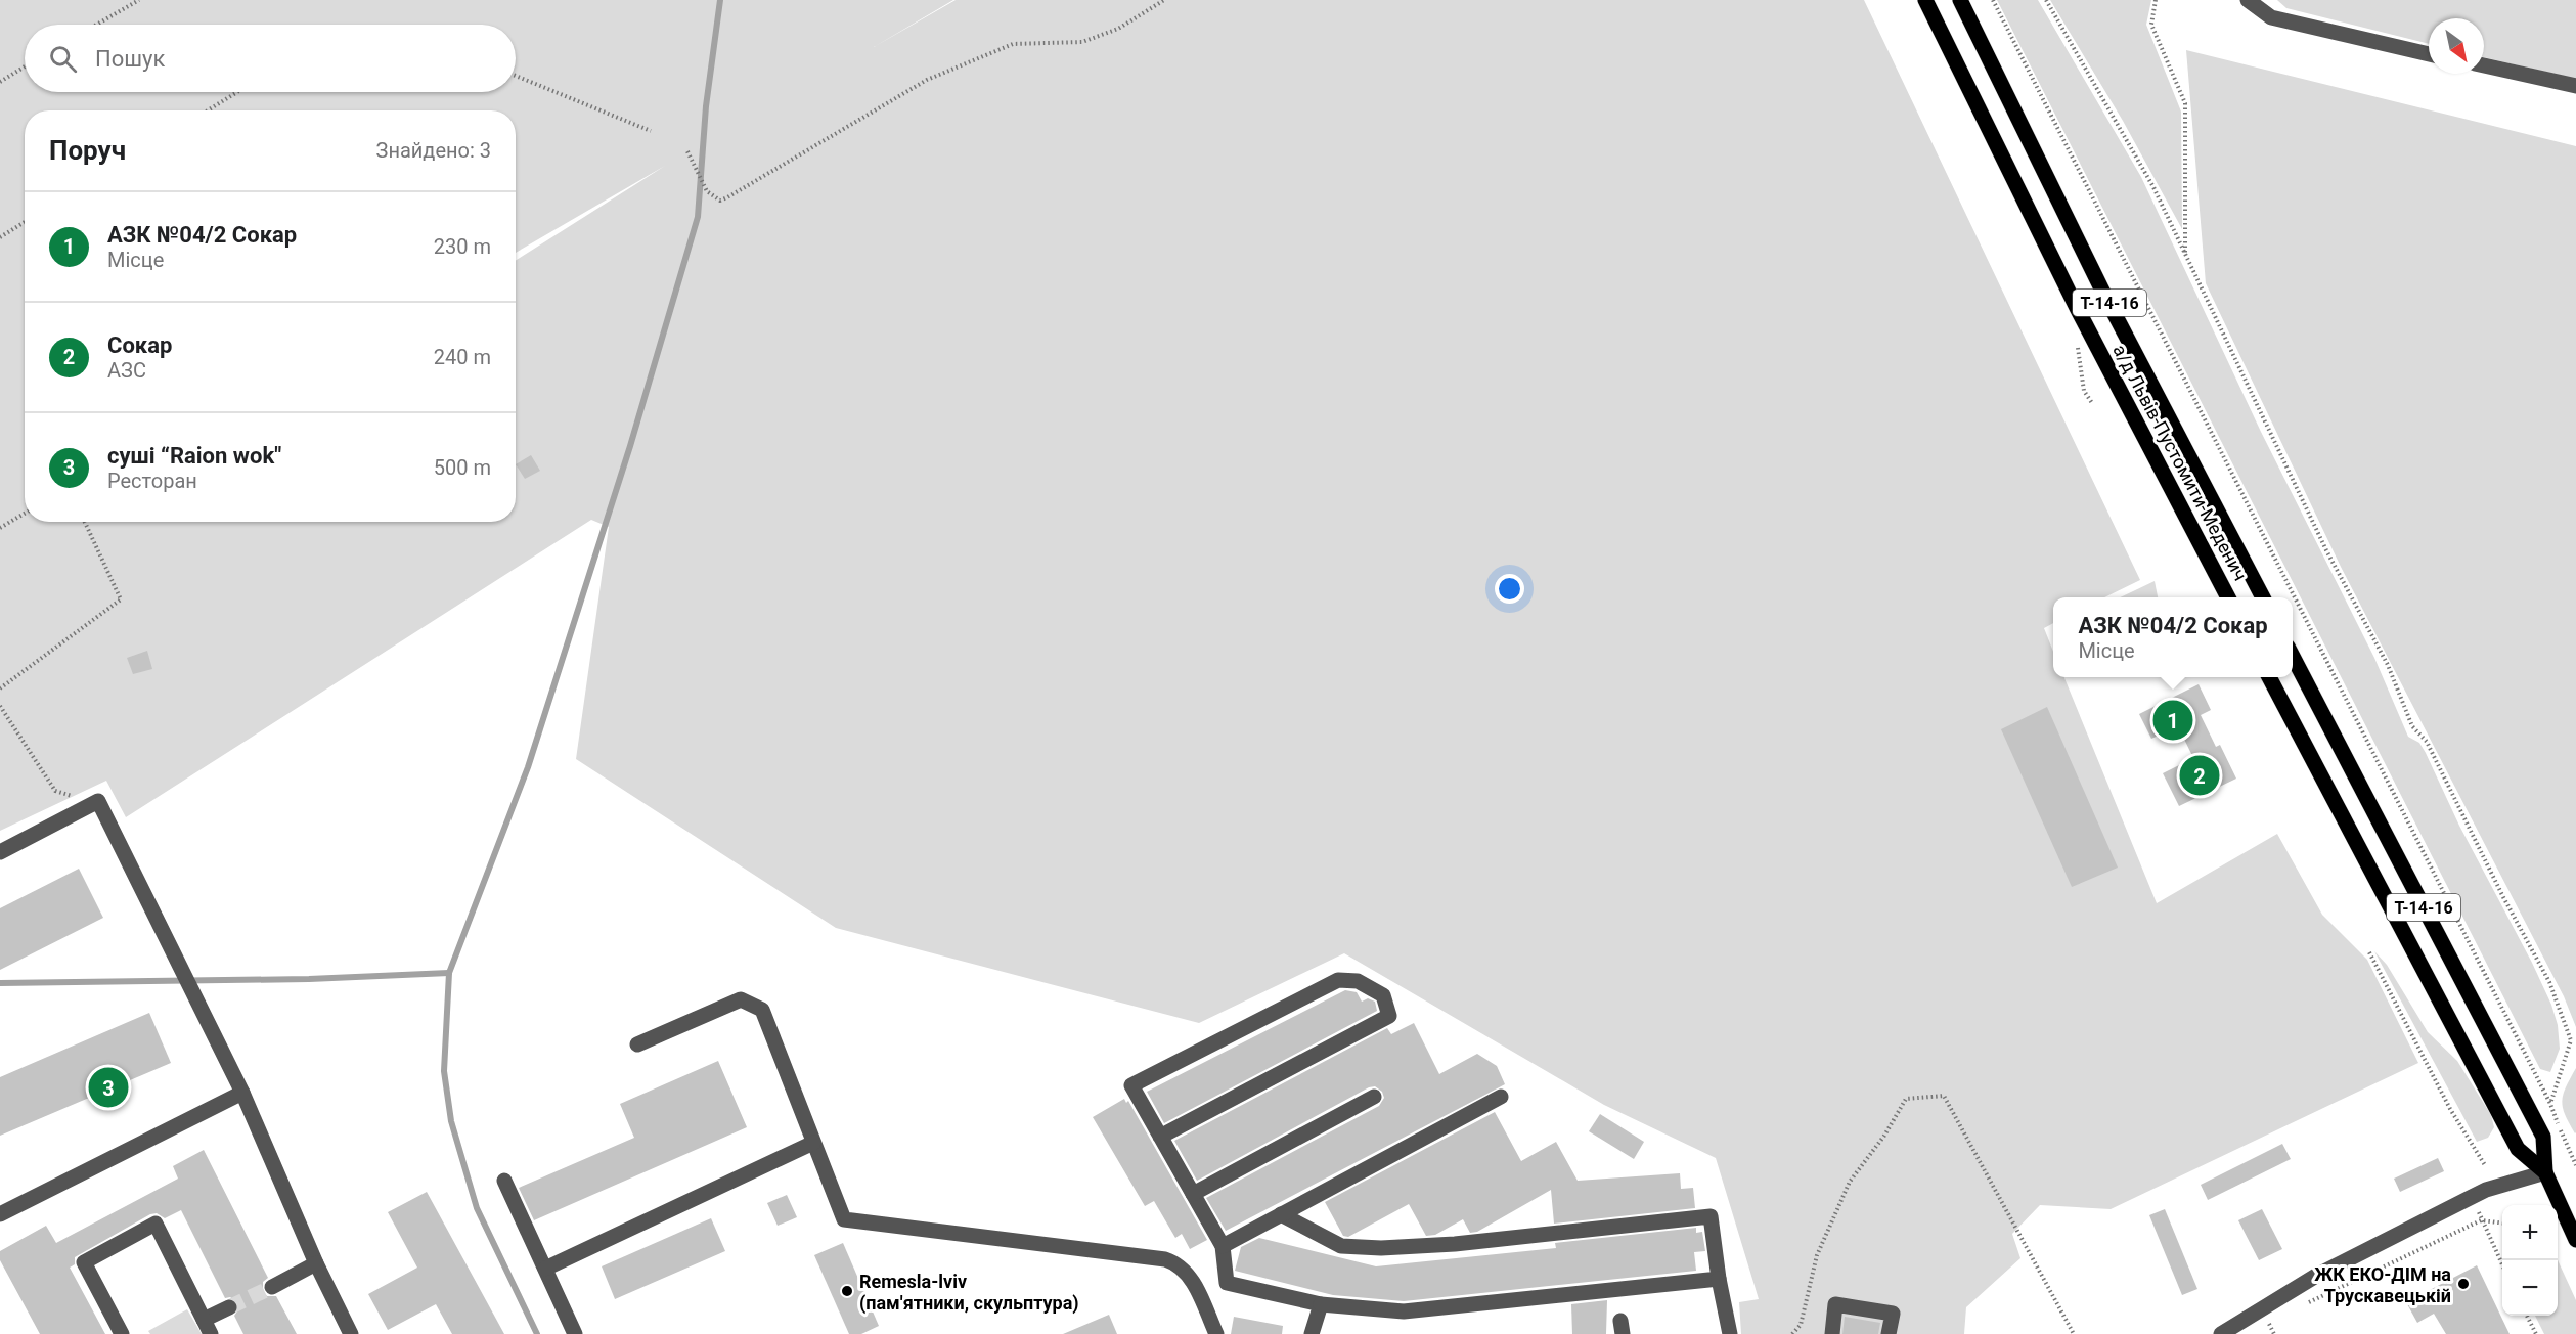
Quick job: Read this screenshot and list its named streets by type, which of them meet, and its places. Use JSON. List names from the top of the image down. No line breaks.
{"streets":{"main road":["Т-14-16","а/д Львів-Пустомити-Меденич"]},"places":["ЖК ЕКО-ДІМ на Трускавецькій","Remesla-lviv (пам'ятники, скульптура)"],"north":"bottom right","page":{"search":"Пошук","heading":["Поруч","Знайдено: 3"],"list":[{"mark":"1","name":"АЗК №04/2 Сокар","note":"Місце","value":"230 m"},{"mark":"2","name":"Сокар","note":"АЗС","value":"240 m"},{"mark":"3","name":"суші “Raion wok\"","note":"Ресторан","value":"500 m"}],"popup":["АЗК №04/2 Сокар","Місце"],"pins":["1","2","3"],"map_buttons":["+","−"]}}
